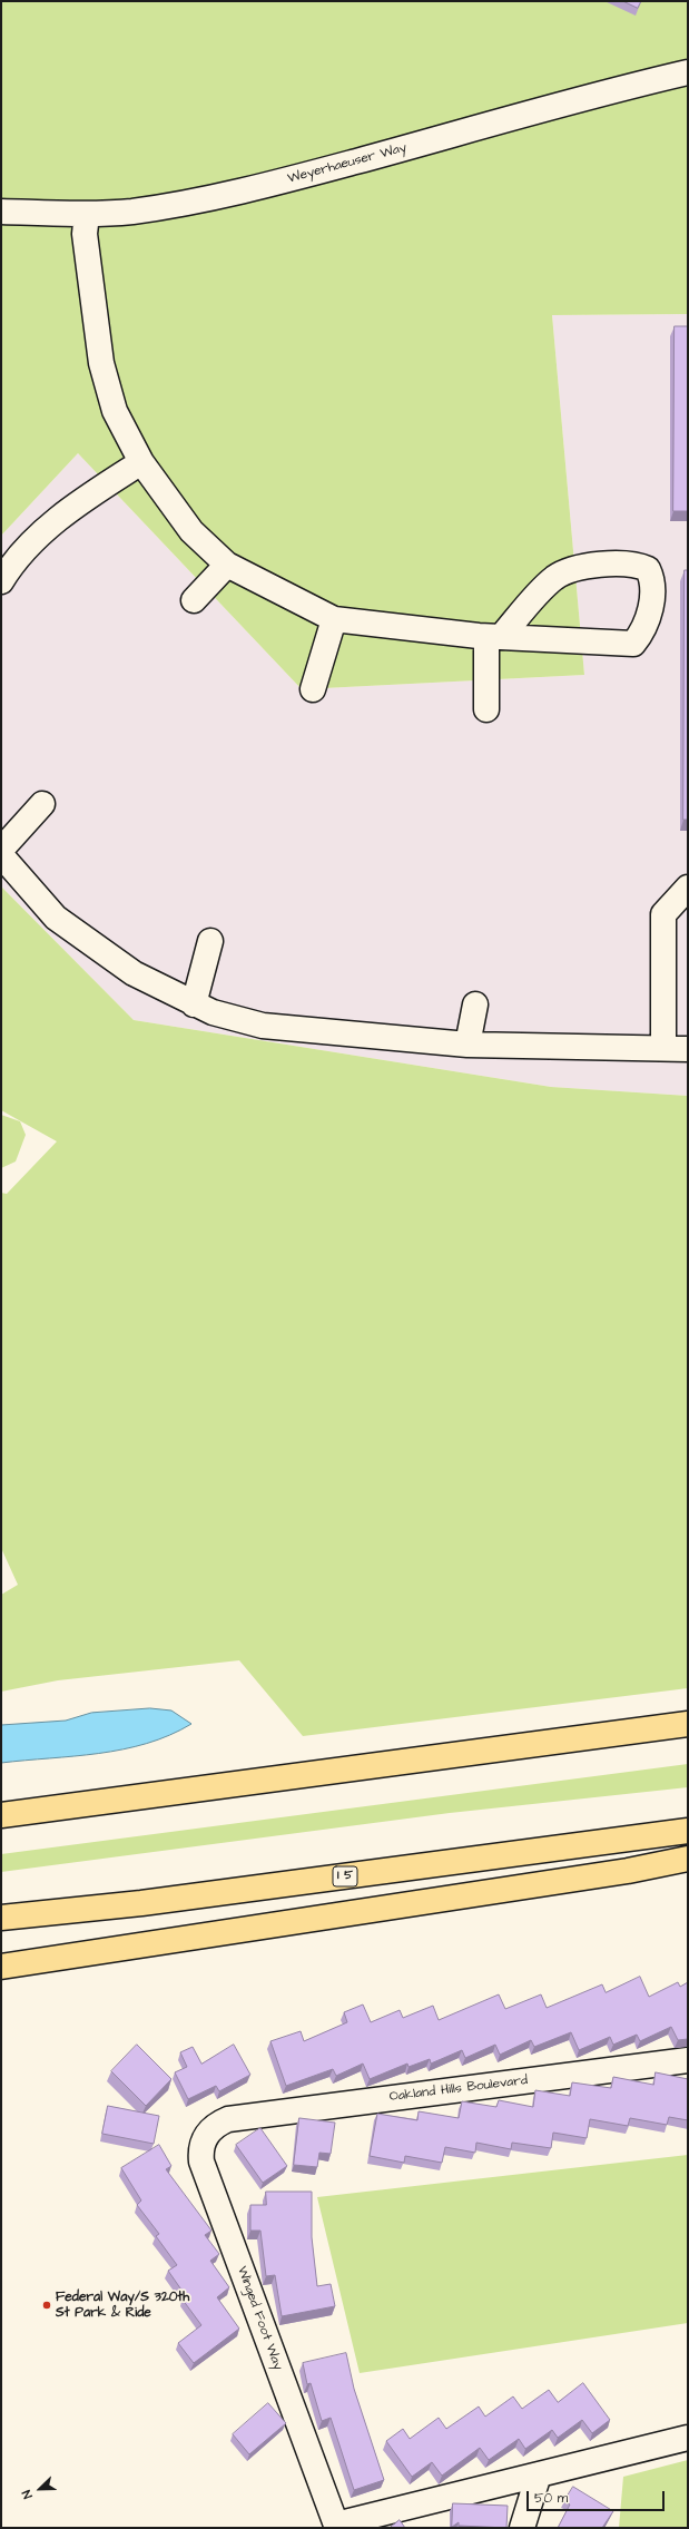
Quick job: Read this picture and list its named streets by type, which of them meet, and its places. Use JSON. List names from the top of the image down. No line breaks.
{"streets":{"highway":["I 5"],"street":["Weyerhaeuser Way","Oakland Hills Boulevard","Winged Foot Way"]},"crossings":[["Oakland Hills Boulevard","Winged Foot Way"]],"places":["Federal Way/S 320th St Park & Ride"],"scale_bar":"50 m","north":"bottom left"}
